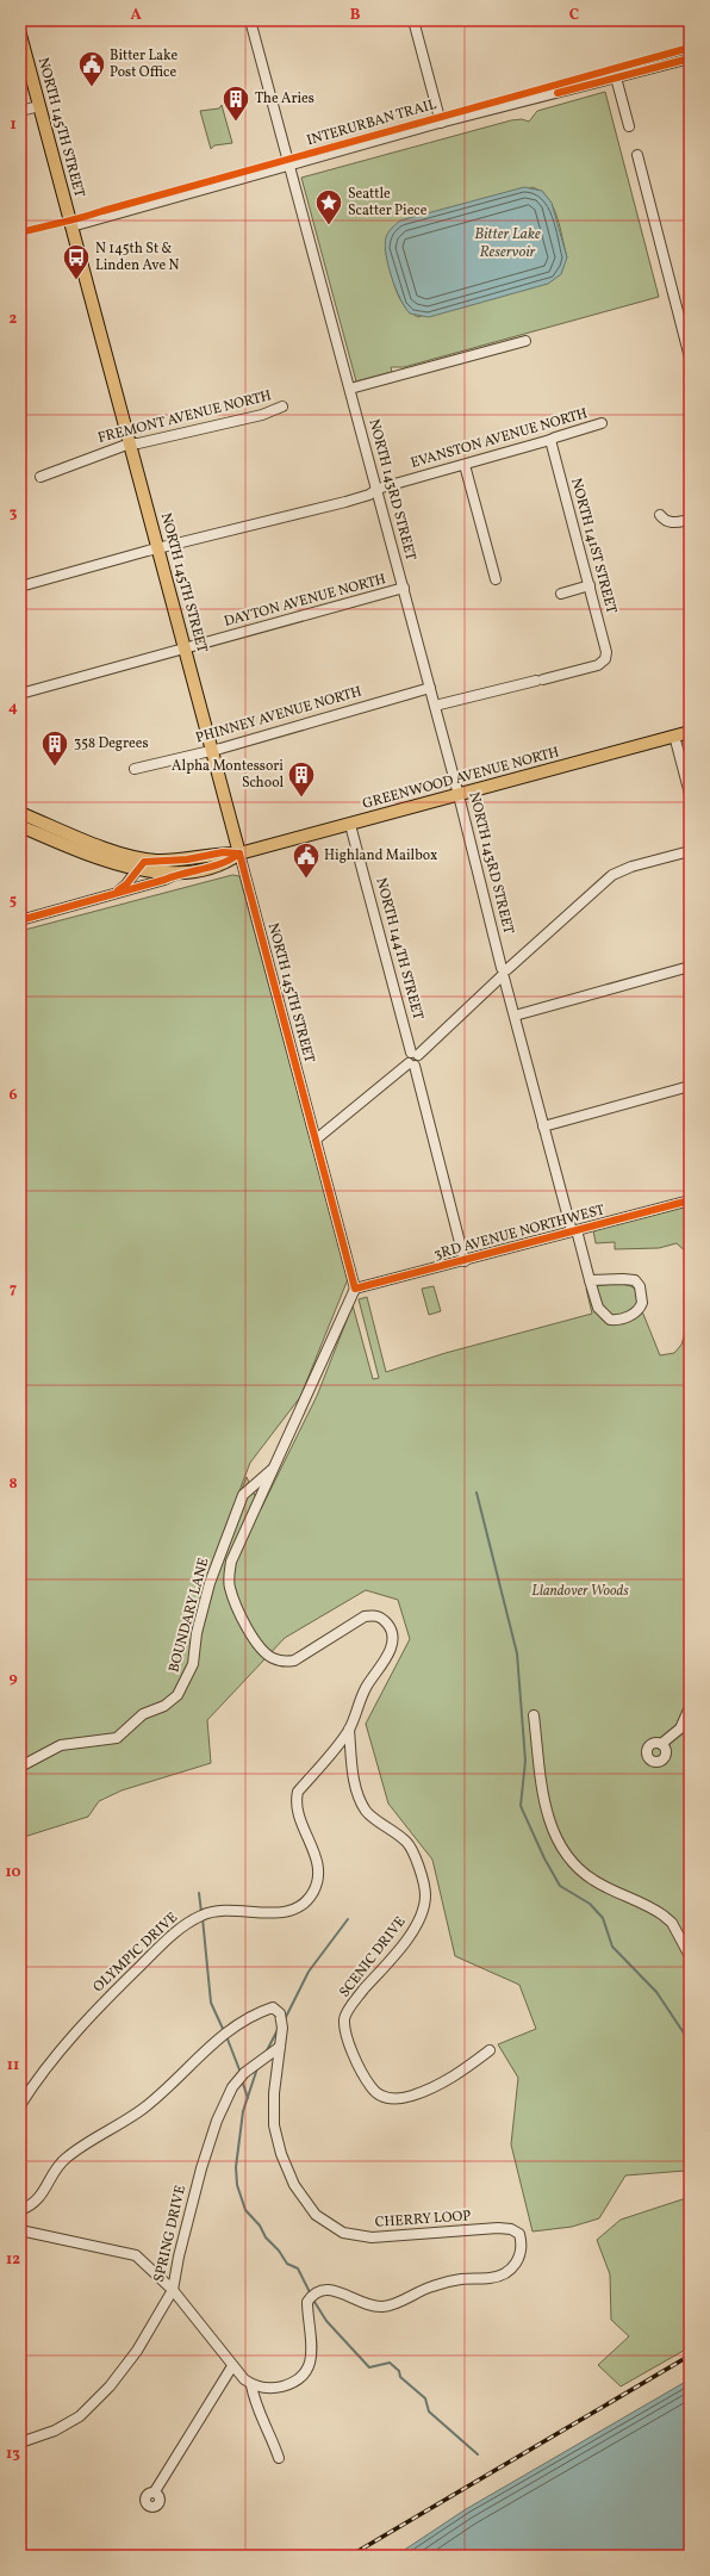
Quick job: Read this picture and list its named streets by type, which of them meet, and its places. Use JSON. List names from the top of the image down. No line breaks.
{"streets":{"main road":["NORTH 145TH STREET","GREENWOOD AVENUE NORTH"],"street":["FREMONT AVENUE NORTH","EVANSTON AVENUE NORTH","NORTH 143RD STREET","NORTH 141ST STREET","DAYTON AVENUE NORTH","PHINNEY AVENUE NORTH","NORTH 144TH STREET","3RD AVENUE NORTHWEST","BOUNDARY LANE","OLYMPIC DRIVE","SCENIC DRIVE","CHERRY LOOP","SPRING DRIVE"],"cycle path":["INTERURBAN TRAIL"]},"crossings":[["NORTH 145TH STREET","FREMONT AVENUE NORTH"],["NORTH 145TH STREET","EVANSTON AVENUE NORTH"],["NORTH 145TH STREET","DAYTON AVENUE NORTH"],["NORTH 145TH STREET","PHINNEY AVENUE NORTH"],["NORTH 145TH STREET","GREENWOOD AVENUE NORTH"],["NORTH 145TH STREET","3RD AVENUE NORTHWEST"],["NORTH 145TH STREET","BOUNDARY LANE"],["EVANSTON AVENUE NORTH","NORTH 143RD STREET"],["EVANSTON AVENUE NORTH","NORTH 141ST STREET"],["NORTH 143RD STREET","NORTH 141ST STREET"],["NORTH 143RD STREET","DAYTON AVENUE NORTH"],["NORTH 143RD STREET","PHINNEY AVENUE NORTH"],["NORTH 143RD STREET","GREENWOOD AVENUE NORTH"],["NORTH 143RD STREET","3RD AVENUE NORTHWEST"],["GREENWOOD AVENUE NORTH","NORTH 144TH STREET"],["3RD AVENUE NORTHWEST","BOUNDARY LANE"],["BOUNDARY LANE","OLYMPIC DRIVE"],["OLYMPIC DRIVE","SCENIC DRIVE"],["CHERRY LOOP","SPRING DRIVE"]],"water":["Bitter Lake Reservoir"],"parks":["Llandover Woods"],"places":{"public building":["Bitter Lake Post Office","Highland Mailbox"],"building":["The Aries","358 Degrees","Alpha Montessori School"],"place":["Seattle Scatter Piece"],"bus stop":["N 145th St & Linden Ave N"]},"grid":{"columns":["A","B","C"],"rows":["1","2","3","4","5","6","7","8","9","10","11","12","13"]}}
